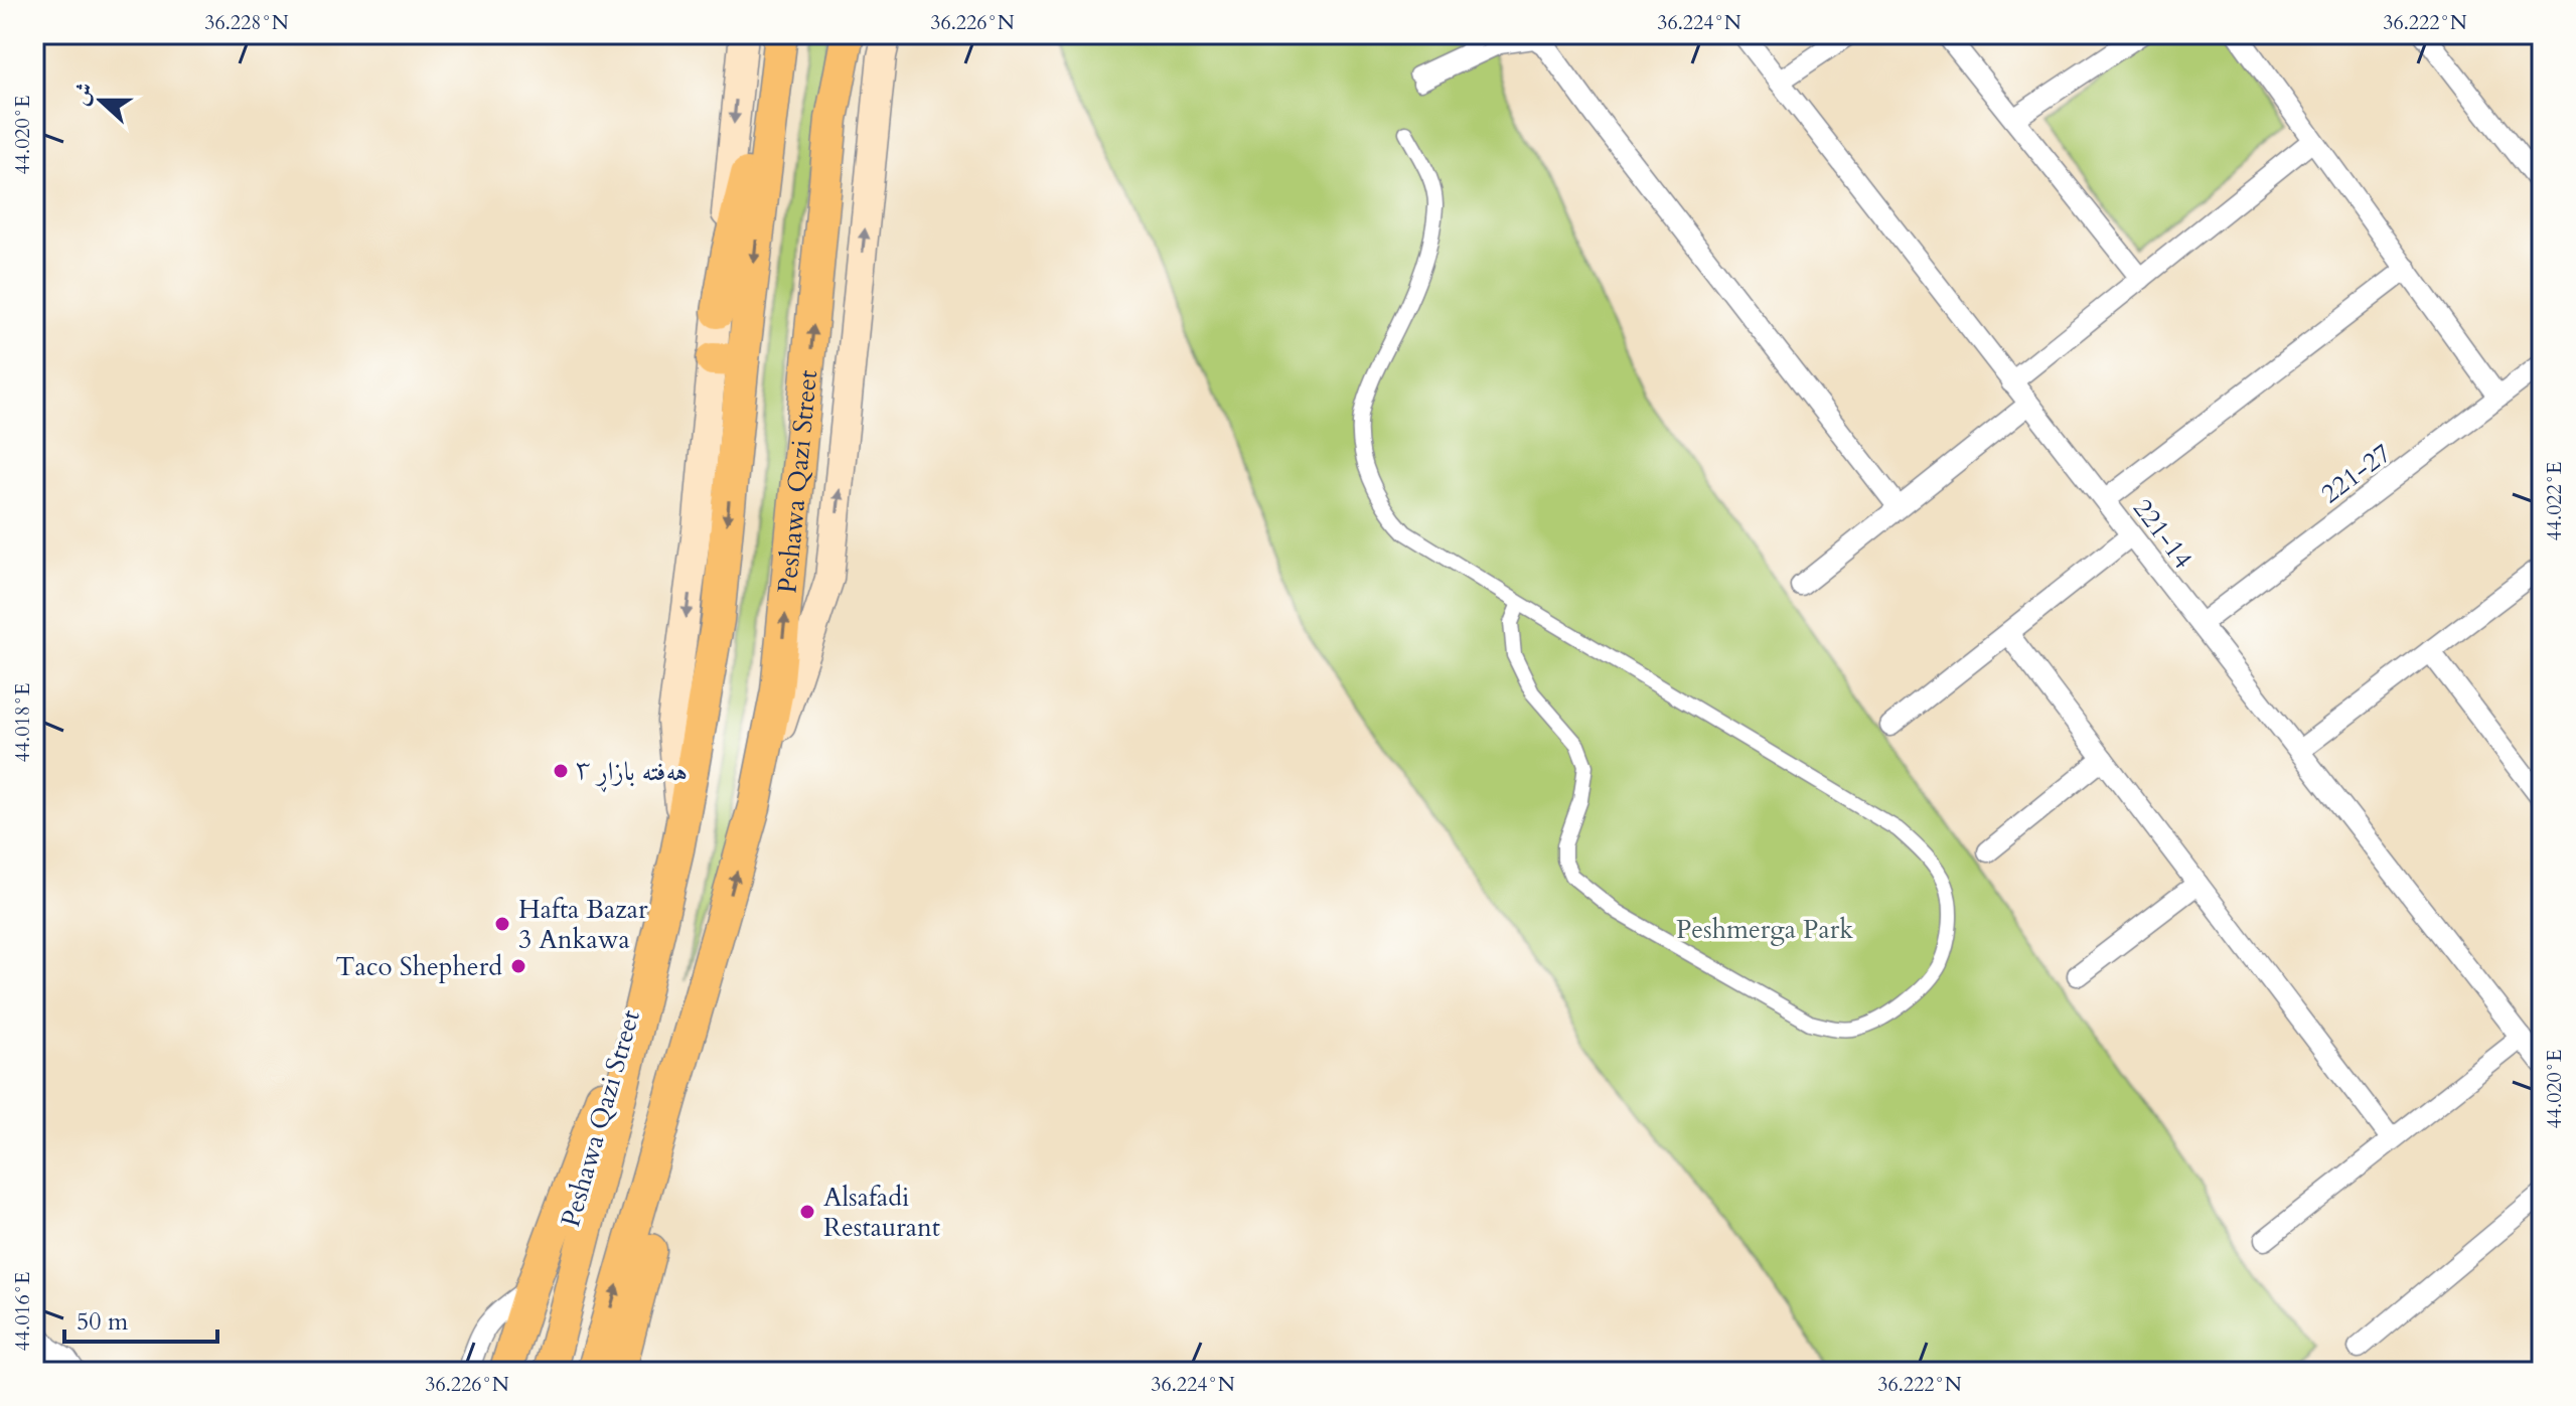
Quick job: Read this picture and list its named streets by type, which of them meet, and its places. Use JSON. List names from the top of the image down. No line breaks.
{"streets":{"highway":["Peshawa Qazi Street"],"street":["221-27","221-14"]},"crossings":[["221-27","221-14"]],"parks":["Peshmerga Park"],"places":["هەفتە بازاڕ ٣","Hafta Bazar 3 Ankawa","Taco Shepherd","Alsafadi Restaurant"],"scale_bar":"50 m","north":"left","coordinates":["36.228°N","36.226°N","36.224°N","36.222°N","44.020°E","44.022°E","44.018°E","44.016°E"]}
